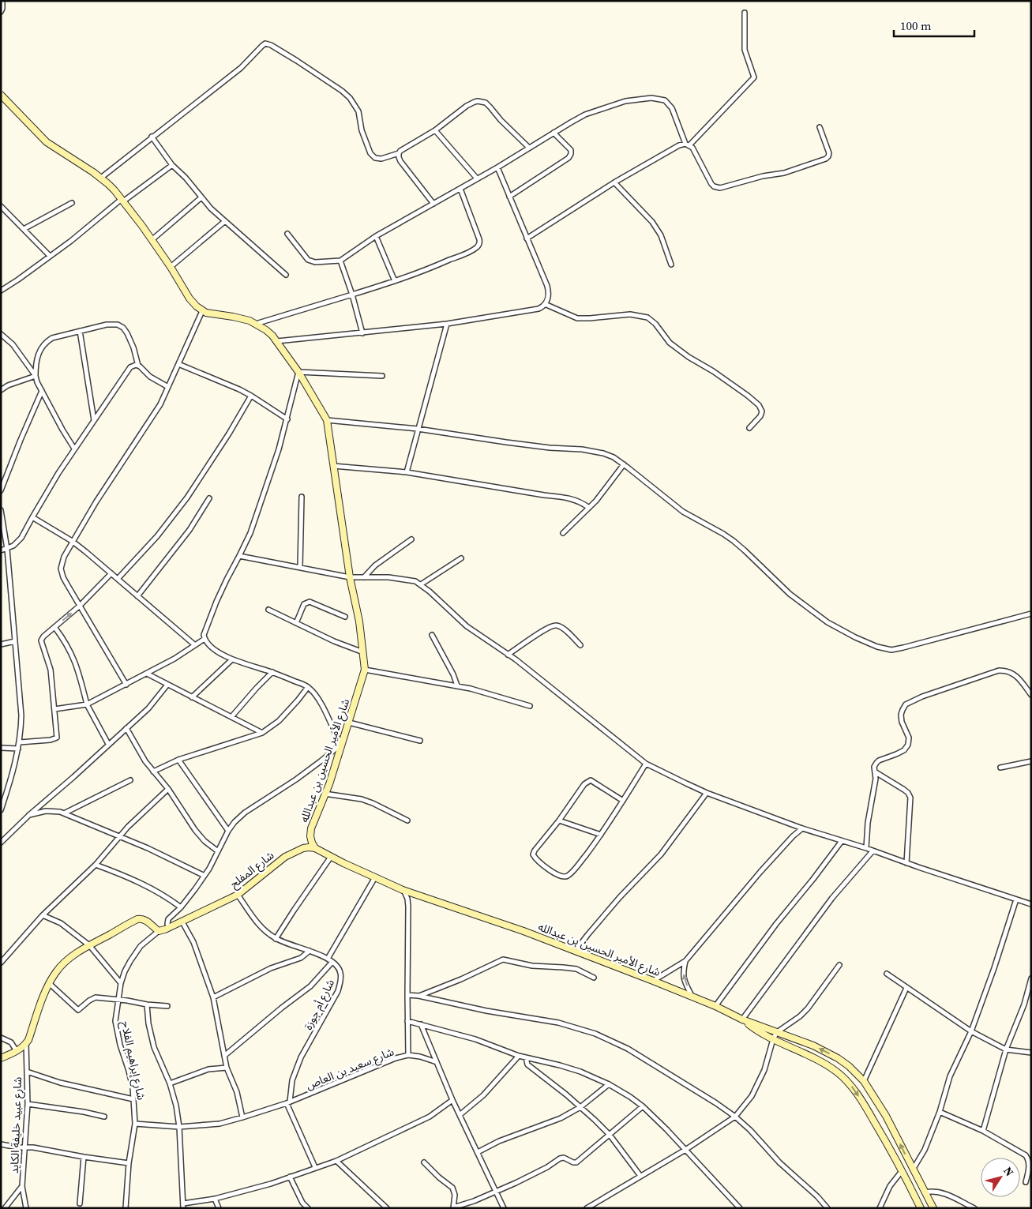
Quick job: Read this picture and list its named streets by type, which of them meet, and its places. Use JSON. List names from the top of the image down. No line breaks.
{"streets":{"street":["شارع الأمير الحسين بن عبدالله","شارع المفلح","شارع أم جوزة","شارع إبراهيم الفلاح","شارع سعيد بن العاص","شارع عبيد خليفة الكايد"]},"crossings":[["شارع الأمير الحسين بن عبدالله","شارع المفلح"],["شارع الأمير الحسين بن عبدالله","شارع سعيد بن العاص"],["شارع المفلح","شارع إبراهيم الفلاح"],["شارع أم جوزة","شارع سعيد بن العاص"],["شارع إبراهيم الفلاح","شارع سعيد بن العاص"]],"scale_bar":"100 m","north":"top right"}
